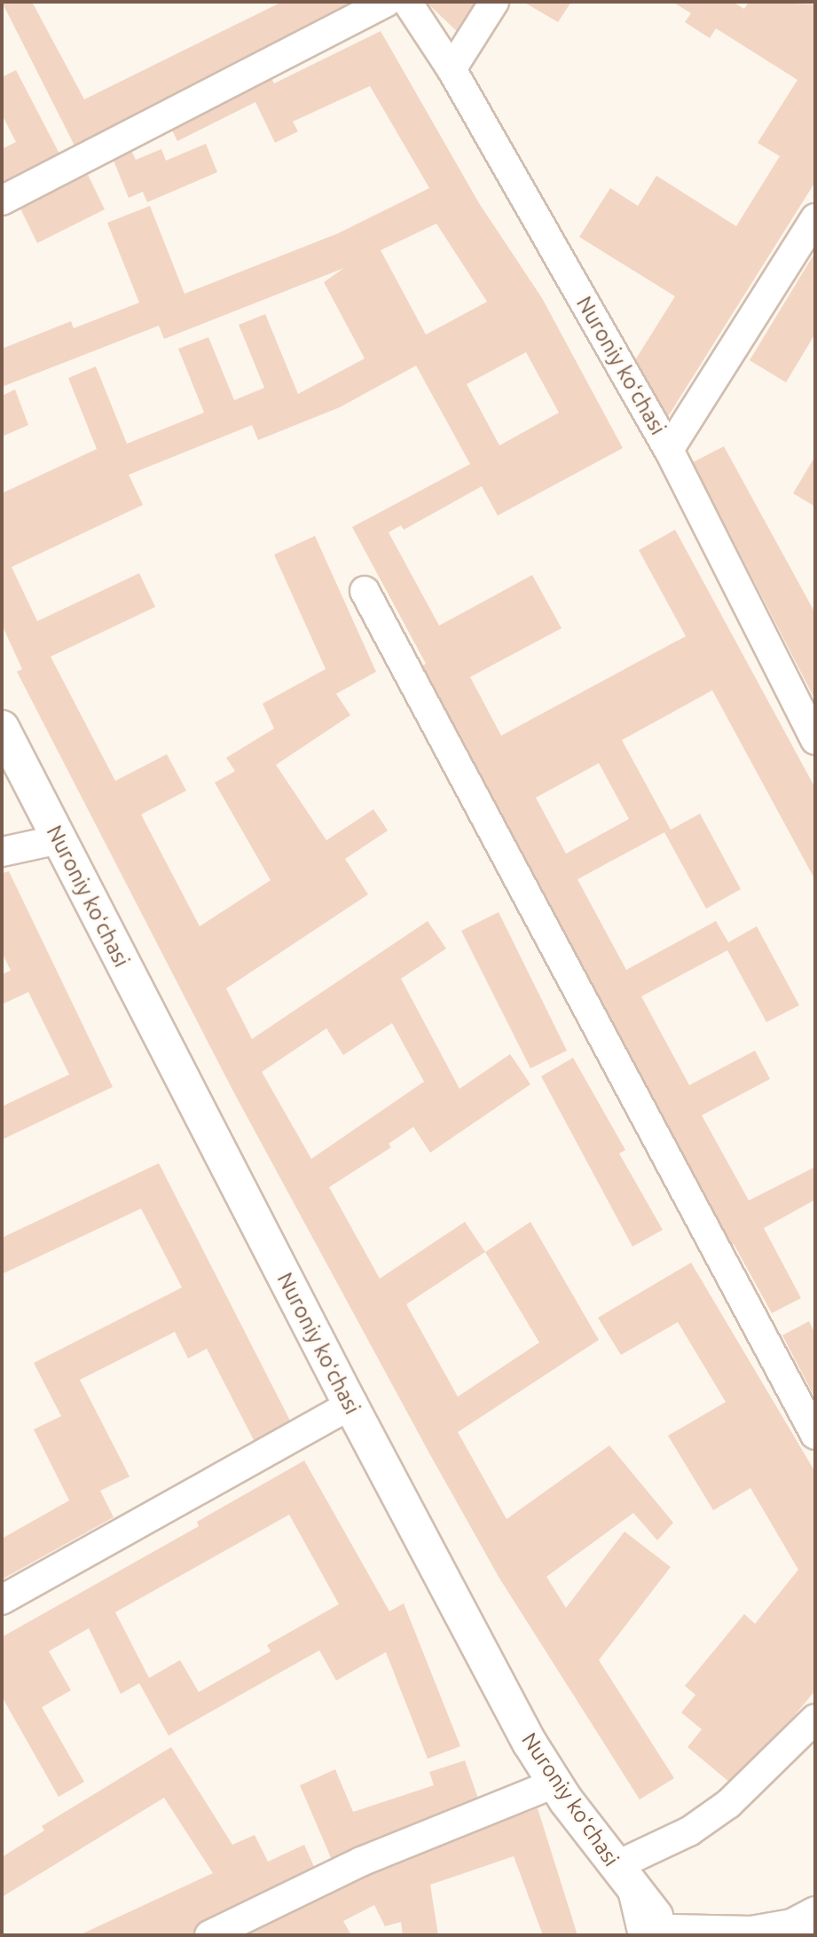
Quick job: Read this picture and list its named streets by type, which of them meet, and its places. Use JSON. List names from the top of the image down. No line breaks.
{"streets":{"street":["Nuroniy koʻchasi"]}}
